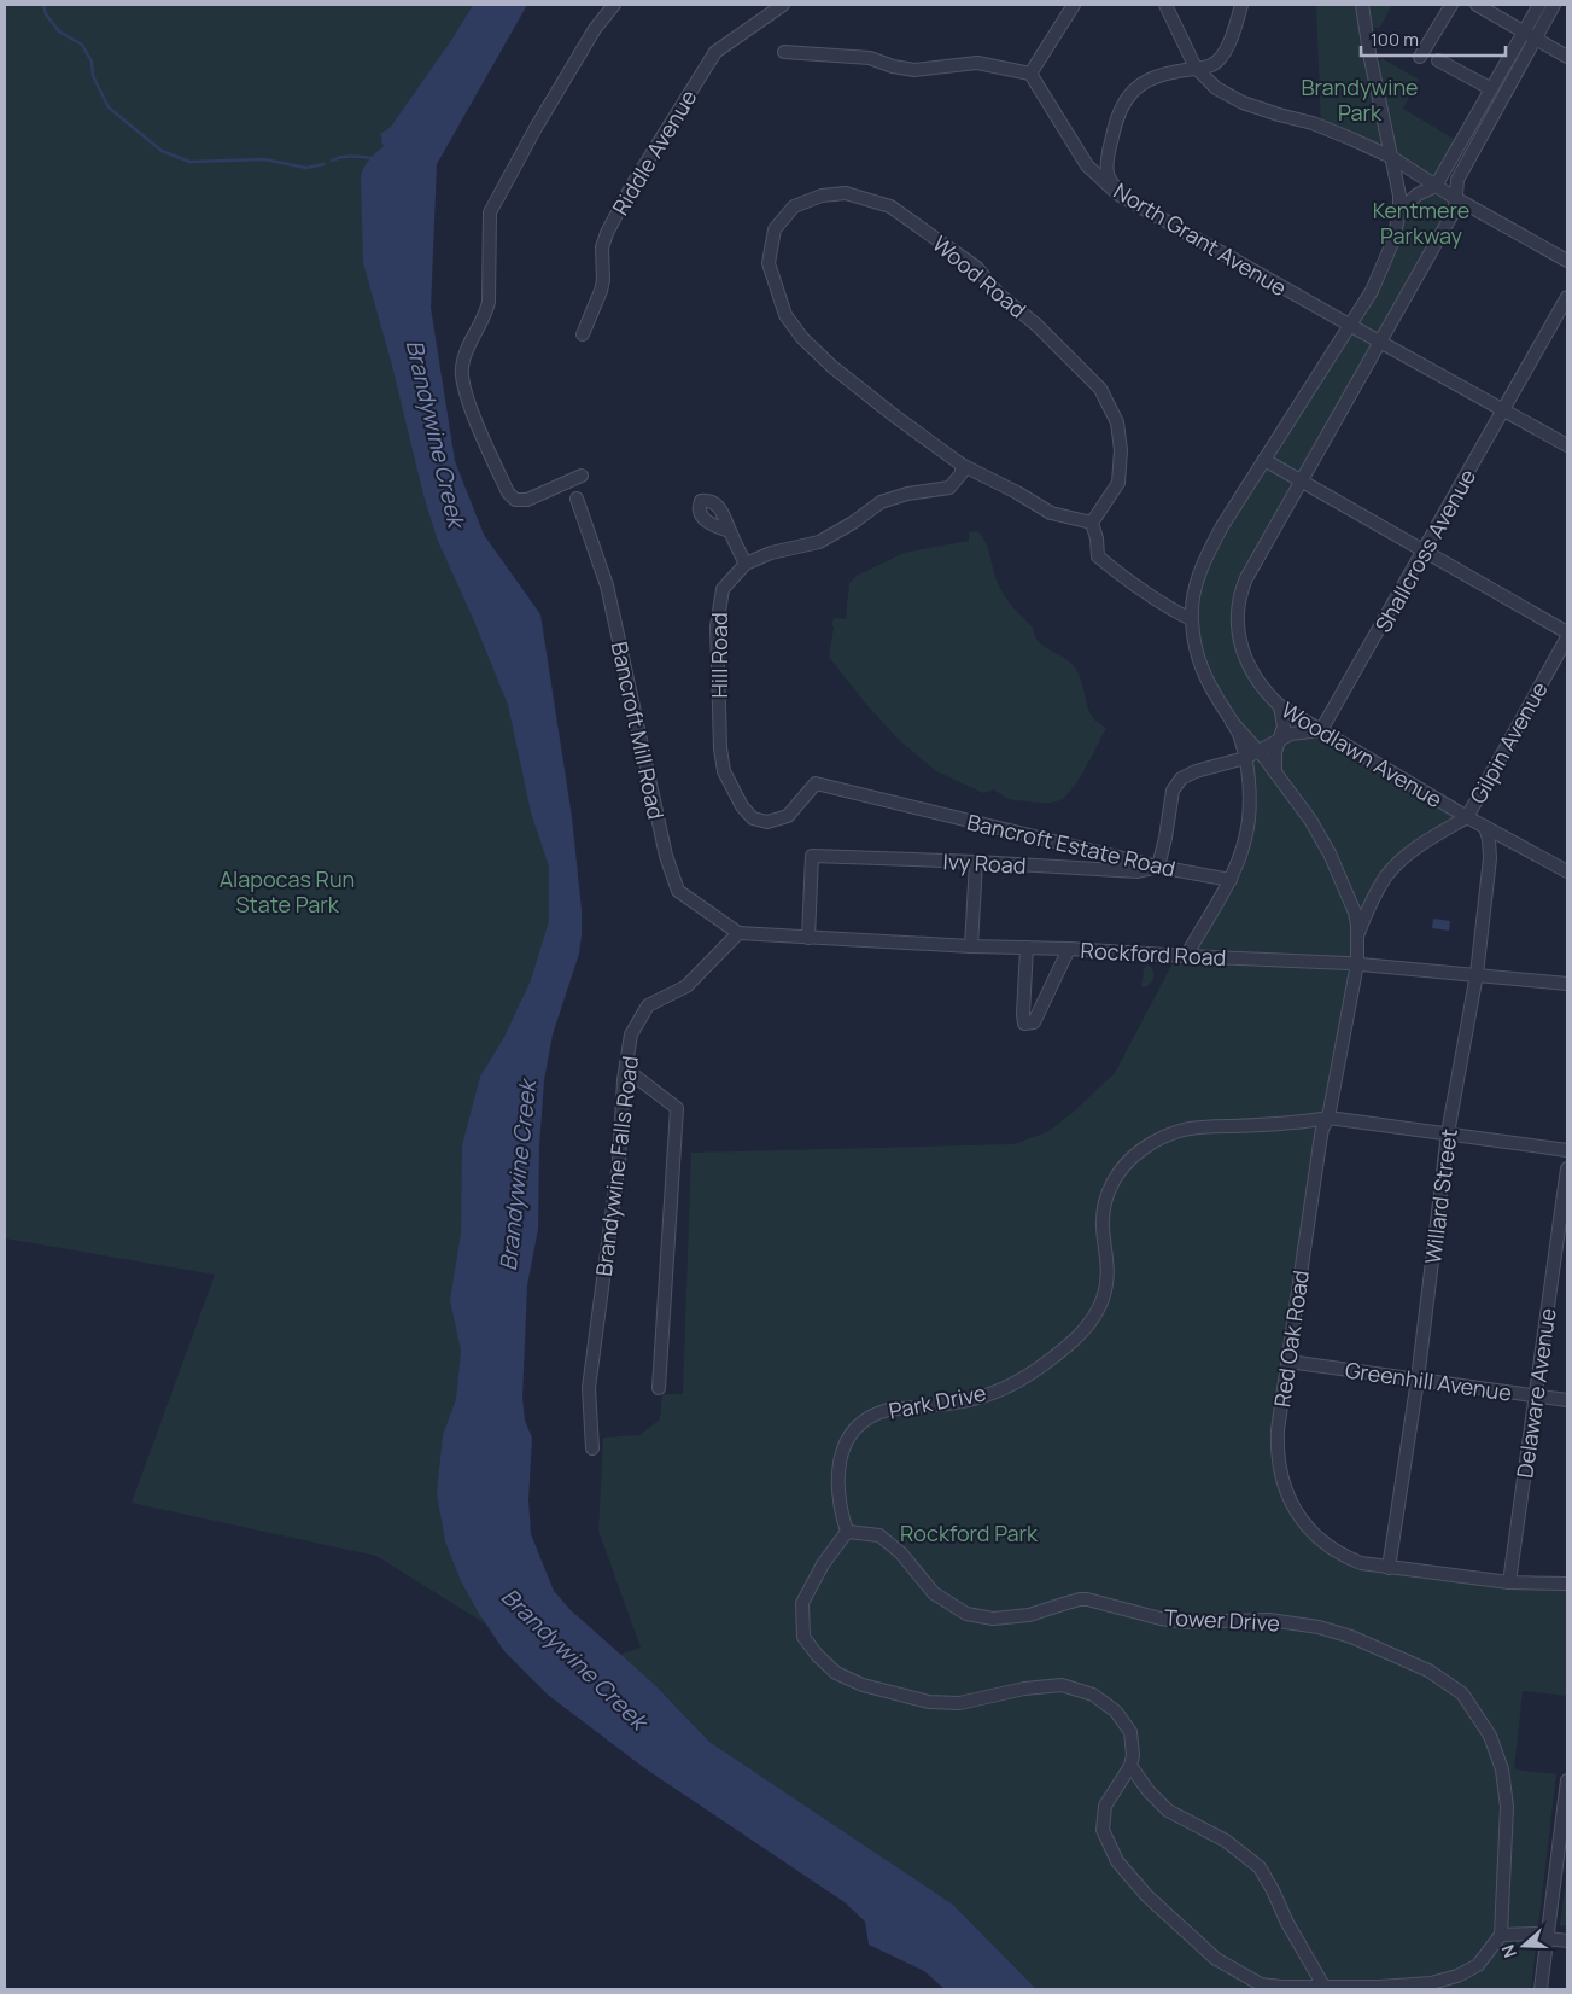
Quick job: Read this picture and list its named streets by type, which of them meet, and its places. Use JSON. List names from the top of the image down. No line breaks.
{"streets":{"street":["Riddle Avenue","North Grant Avenue","Wood Road","Shallcross Avenue","Hill Road","Bancroft Mill Road","Gilpin Avenue","Woodlawn Avenue","Bancroft Estate Road","Ivy Road","Rockford Road","Brandywine Falls Road","Willard Street","Red Oak Road","Greenhill Avenue","Delaware Avenue","Park Drive","Tower Drive"]},"crossings":[["North Grant Avenue","Shallcross Avenue"],["Wood Road","Hill Road"],["Shallcross Avenue","Woodlawn Avenue"],["Hill Road","Bancroft Estate Road"],["Bancroft Mill Road","Rockford Road"],["Bancroft Mill Road","Brandywine Falls Road"],["Gilpin Avenue","Woodlawn Avenue"],["Gilpin Avenue","Red Oak Road"],["Woodlawn Avenue","Willard Street"],["Woodlawn Avenue","Red Oak Road"],["Bancroft Estate Road","Ivy Road"],["Ivy Road","Rockford Road"],["Rockford Road","Brandywine Falls Road"],["Rockford Road","Willard Street"],["Rockford Road","Red Oak Road"],["Willard Street","Red Oak Road"],["Willard Street","Greenhill Avenue"],["Willard Street","Park Drive"],["Red Oak Road","Greenhill Avenue"],["Red Oak Road","Delaware Avenue"],["Red Oak Road","Park Drive"],["Greenhill Avenue","Delaware Avenue"],["Park Drive","Tower Drive"]],"water":["Brandywine Creek"],"parks":["Brandywine Park","Kentmere Parkway","Alapocas Run State Park","Rockford Park"],"scale_bar":"100 m","north":"left"}
